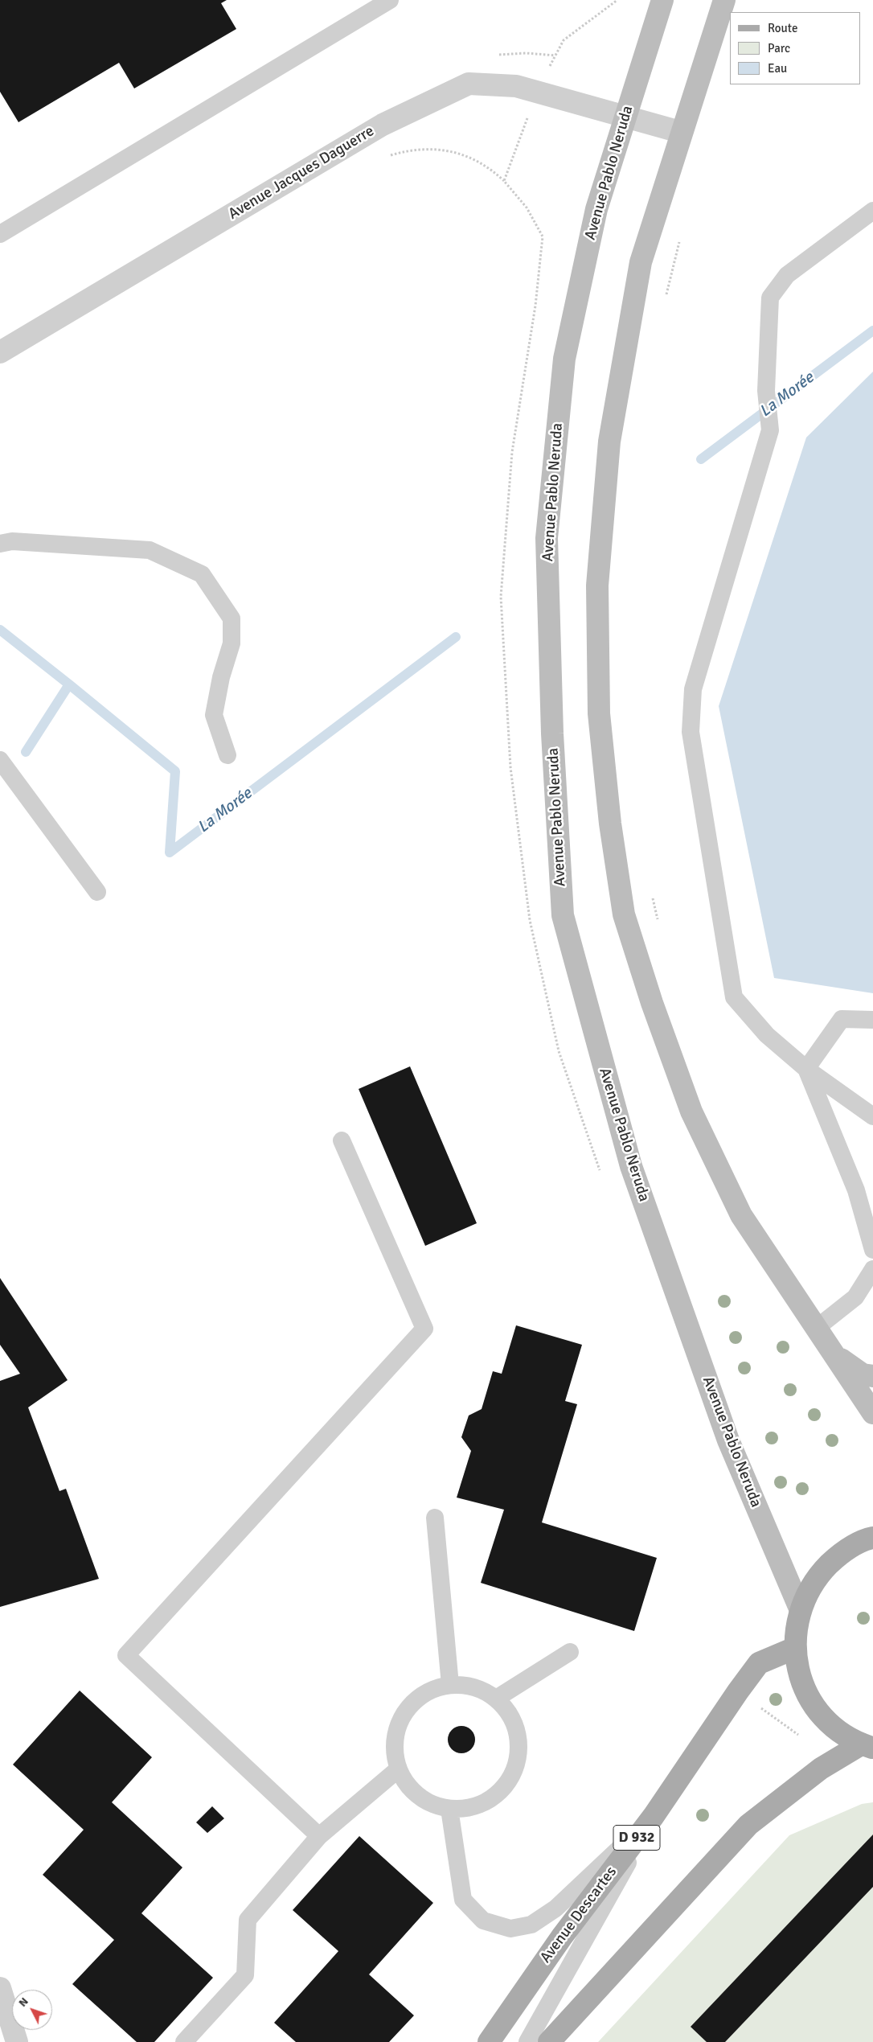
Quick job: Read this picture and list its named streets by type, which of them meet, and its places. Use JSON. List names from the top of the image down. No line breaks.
{"streets":{"main road":["Avenue Pablo Neruda","D 932","Avenue Descartes"],"street":["Avenue Jacques Daguerre"]},"crossings":[["Avenue Jacques Daguerre","Avenue Pablo Neruda"]],"water":["La Morée"],"legend":["Route","Parc","Eau"],"north":"top left"}
